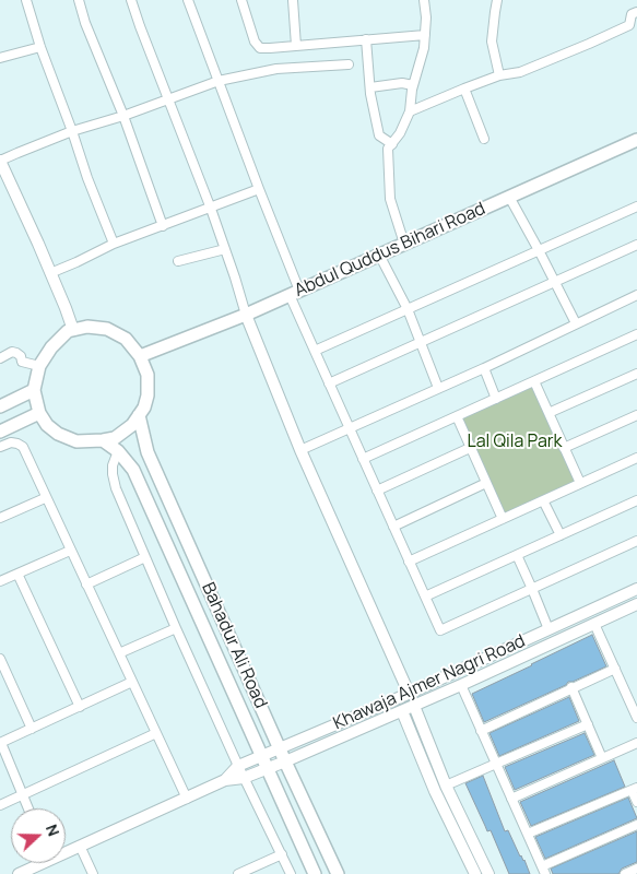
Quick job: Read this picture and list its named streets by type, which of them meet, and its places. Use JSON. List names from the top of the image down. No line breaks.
{"streets":{"main road":["Abdul Quddus Bihari Road","Bahadur Ali Road"],"street":["Khawaja Ajmer Nagri Road"]},"crossings":[["Abdul Quddus Bihari Road","Bahadur Ali Road"],["Bahadur Ali Road","Khawaja Ajmer Nagri Road"]],"parks":["Lal Qila Park"],"north":"right"}
